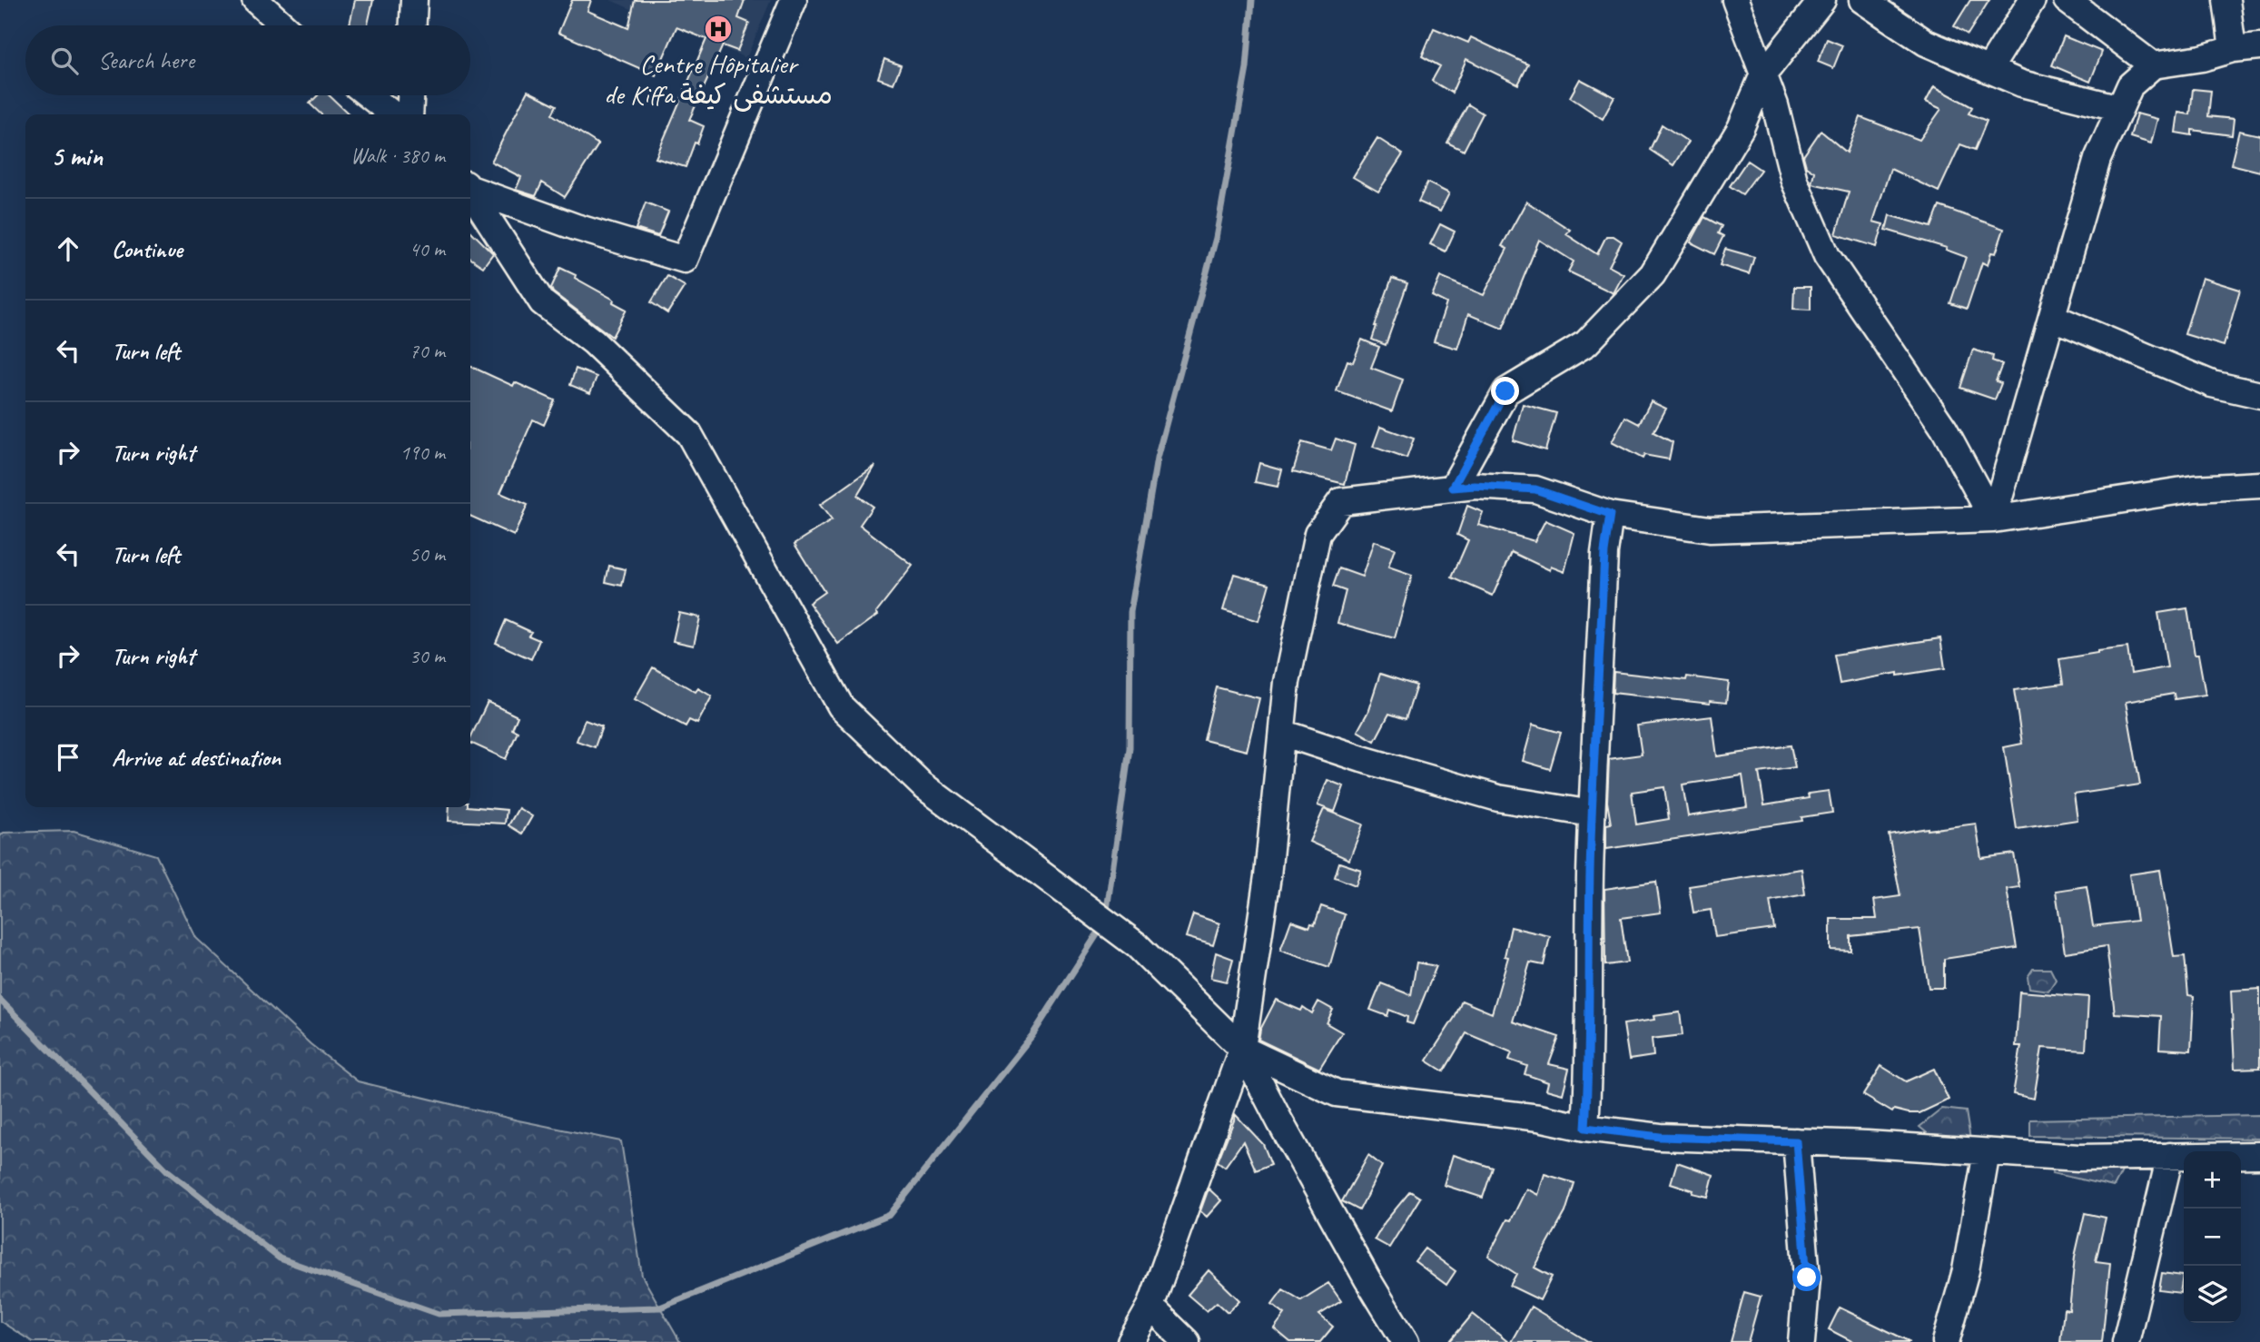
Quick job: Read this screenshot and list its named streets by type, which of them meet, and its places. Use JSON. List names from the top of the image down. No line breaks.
{"places":{"hospital":["Centre Hôpitalier de Kiffa مستشفى كيفة"]},"page":{"search":"Search here","heading":["5 min","Walk · 380 m"],"list":[["Continue","40 m"],["Turn left","70 m"],["Turn right","190 m"],["Turn left","50 m"],["Turn right","30 m"],"Arrive at destination"],"map_buttons":["+","−"]}}
